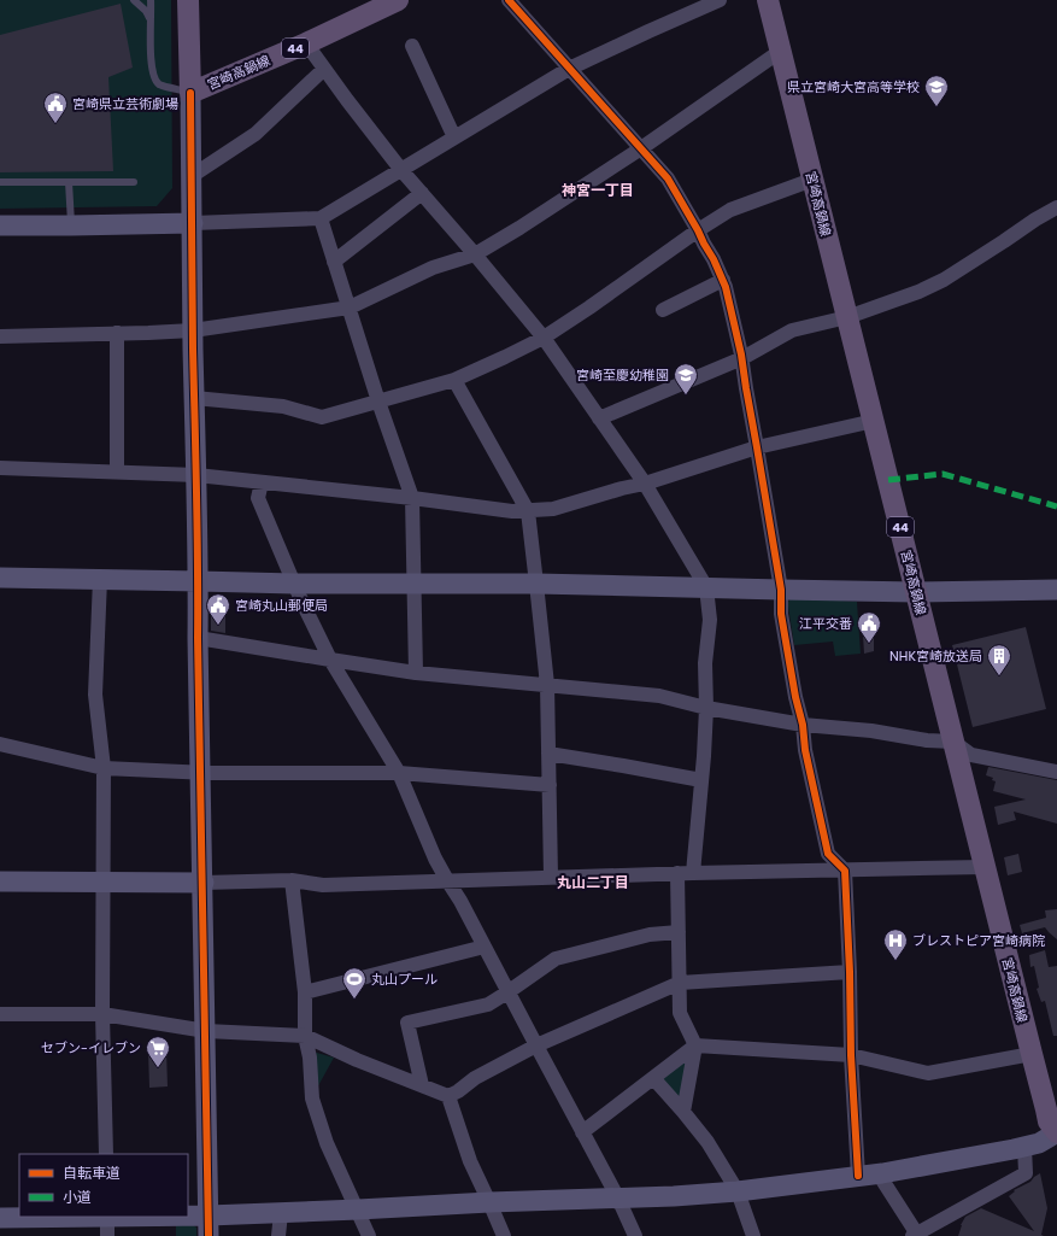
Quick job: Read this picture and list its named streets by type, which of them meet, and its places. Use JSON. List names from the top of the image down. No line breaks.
{"streets":{"main road":["44","宮崎高鍋線"]},"districts":["神宮一丁目","丸山二丁目"],"places":{"school or university":["県立宮崎大宮高等学校","宮崎至慶幼稚園"],"public building":["宮崎県立芸術劇場","宮崎丸山郵便局","江平交番"],"building":["NHK宮崎放送局"],"hospital":["ブレストピア宮崎病院"],"sports":["丸山プール"],"supermarket":["セブン-イレブン"]},"legend":["自転車道","小道"]}
